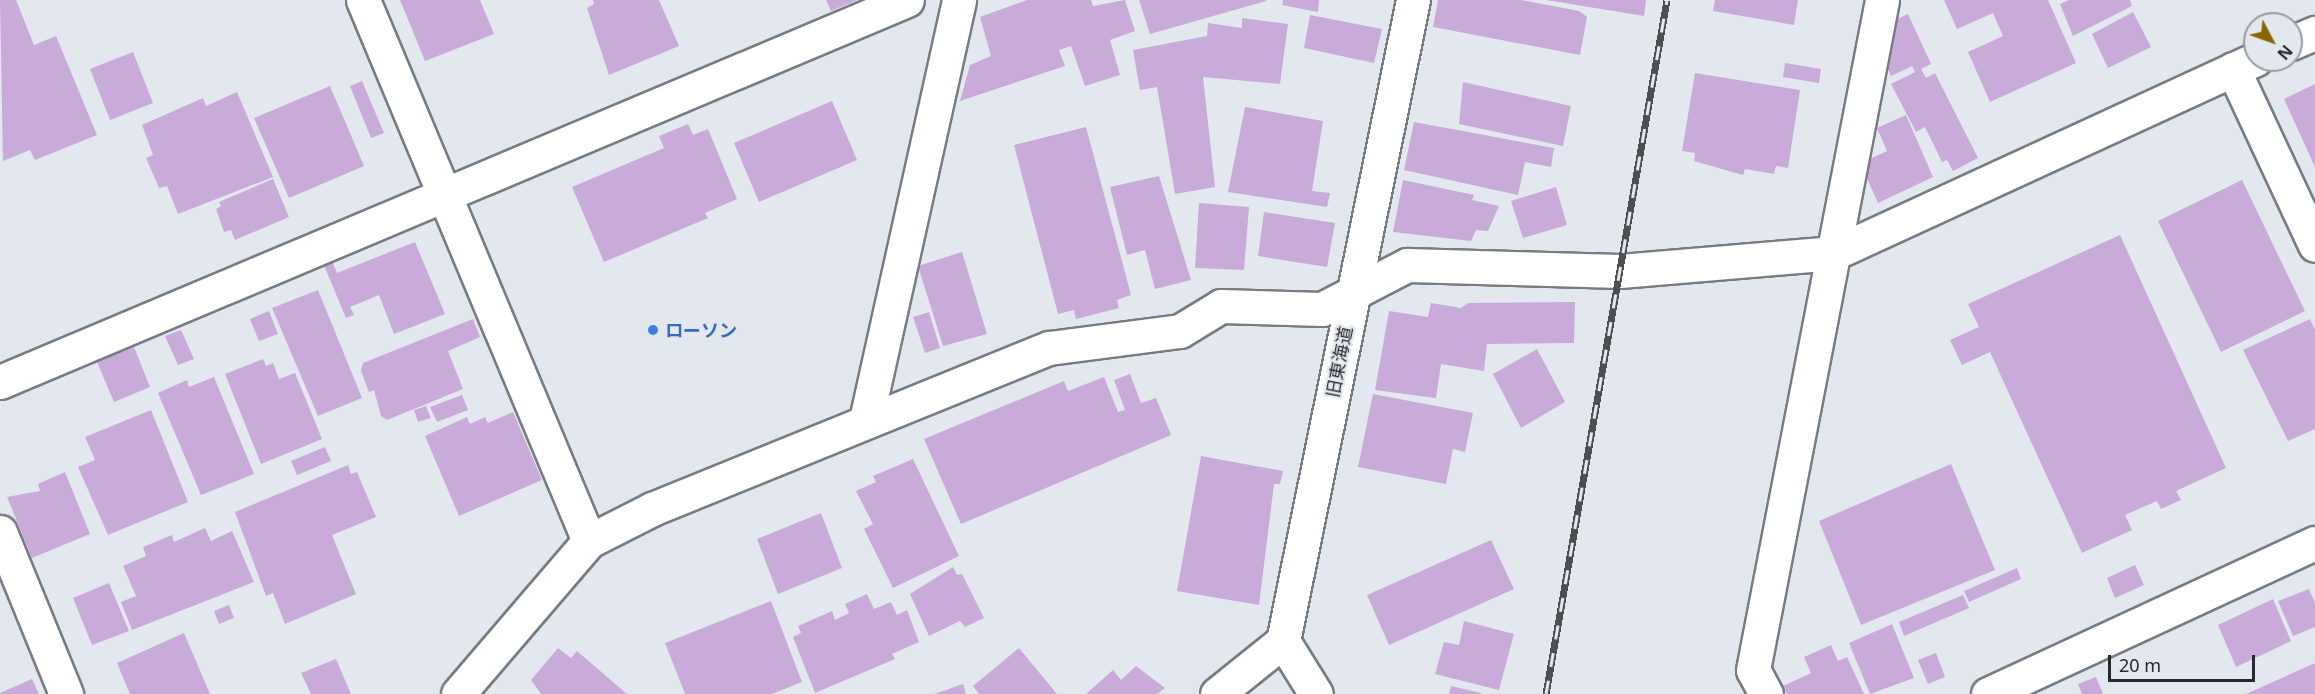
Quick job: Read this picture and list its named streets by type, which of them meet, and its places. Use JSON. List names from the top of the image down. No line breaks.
{"streets":{"street":["旧東海道"]},"places":["ローソン"],"scale_bar":"20 m","north":"bottom right"}
